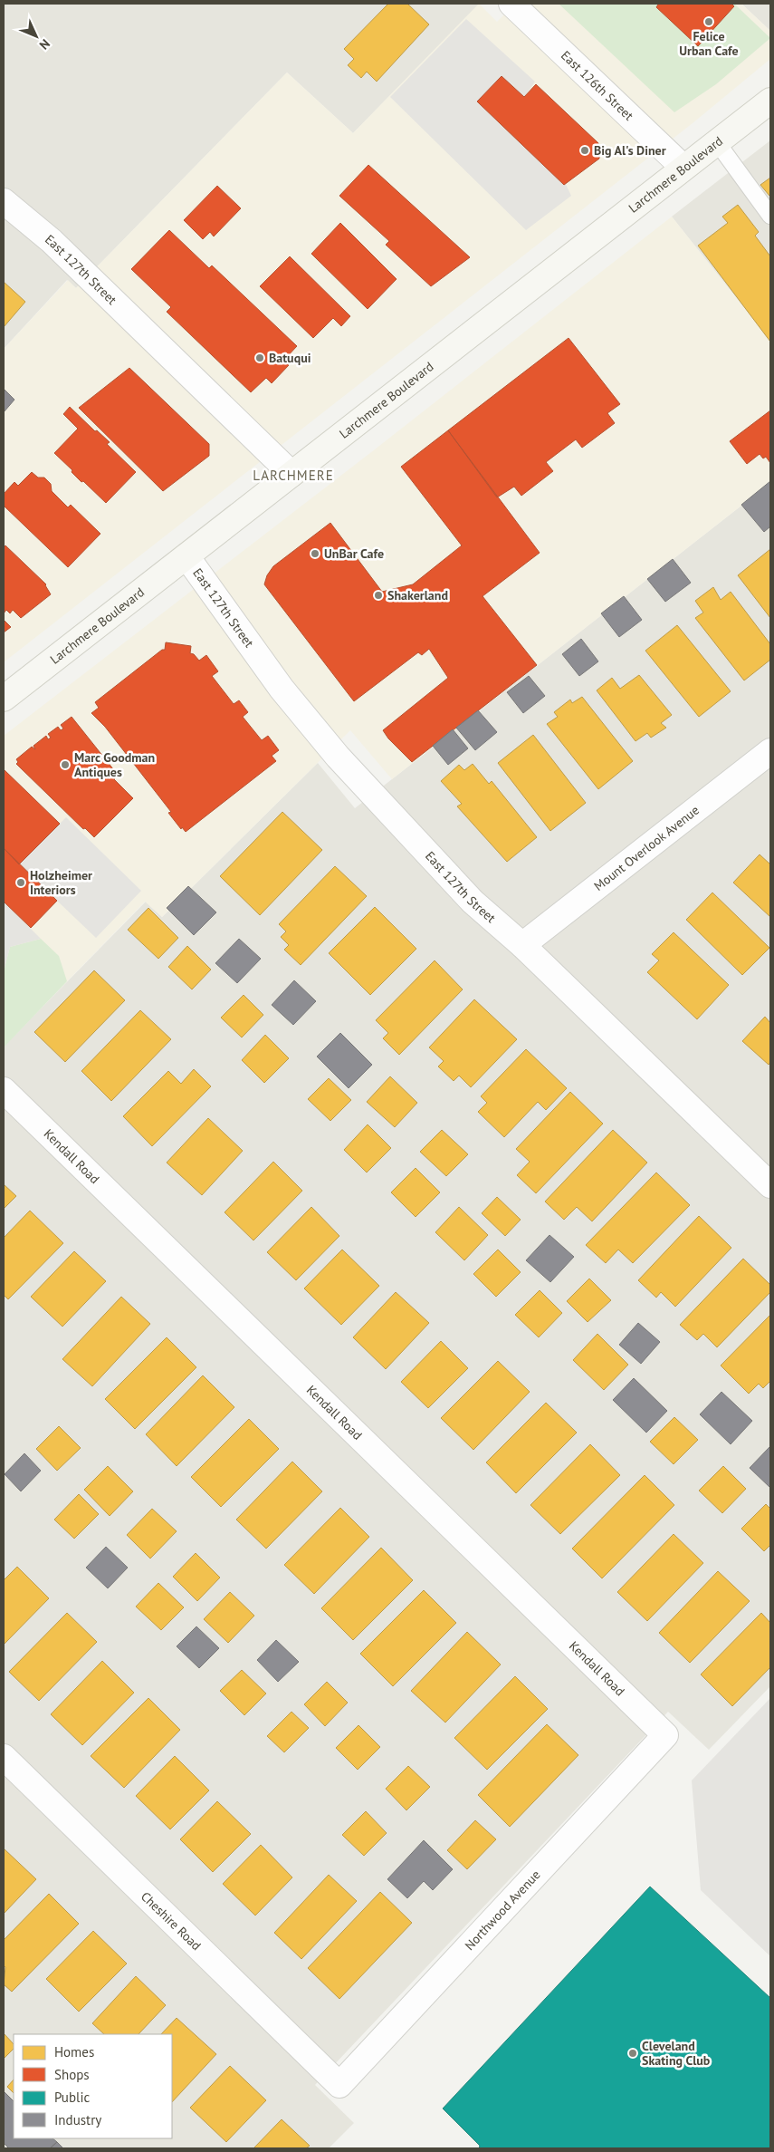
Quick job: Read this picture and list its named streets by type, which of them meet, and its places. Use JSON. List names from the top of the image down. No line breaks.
{"streets":{"main road":["Larchmere Boulevard"],"street":["East 126th Street","East 127th Street","Mount Overlook Avenue","Kendall Road","Northwood Avenue","Cheshire Road"]},"crossings":[["East 126th Street","Larchmere Boulevard"],["Larchmere Boulevard","East 127th Street"],["East 127th Street","Mount Overlook Avenue"],["Kendall Road","Northwood Avenue"],["Northwood Avenue","Cheshire Road"]],"districts":["LARCHMERE"],"places":["Felice Urban Cafe","Big Al's Diner","Batuqui","UnBar Cafe","Shakerland","Marc Goodman Antiques","Holzheimer Interiors","Cleveland Skating Club"],"legend":["Homes","Shops","Public","Industry"],"north":"bottom right"}
